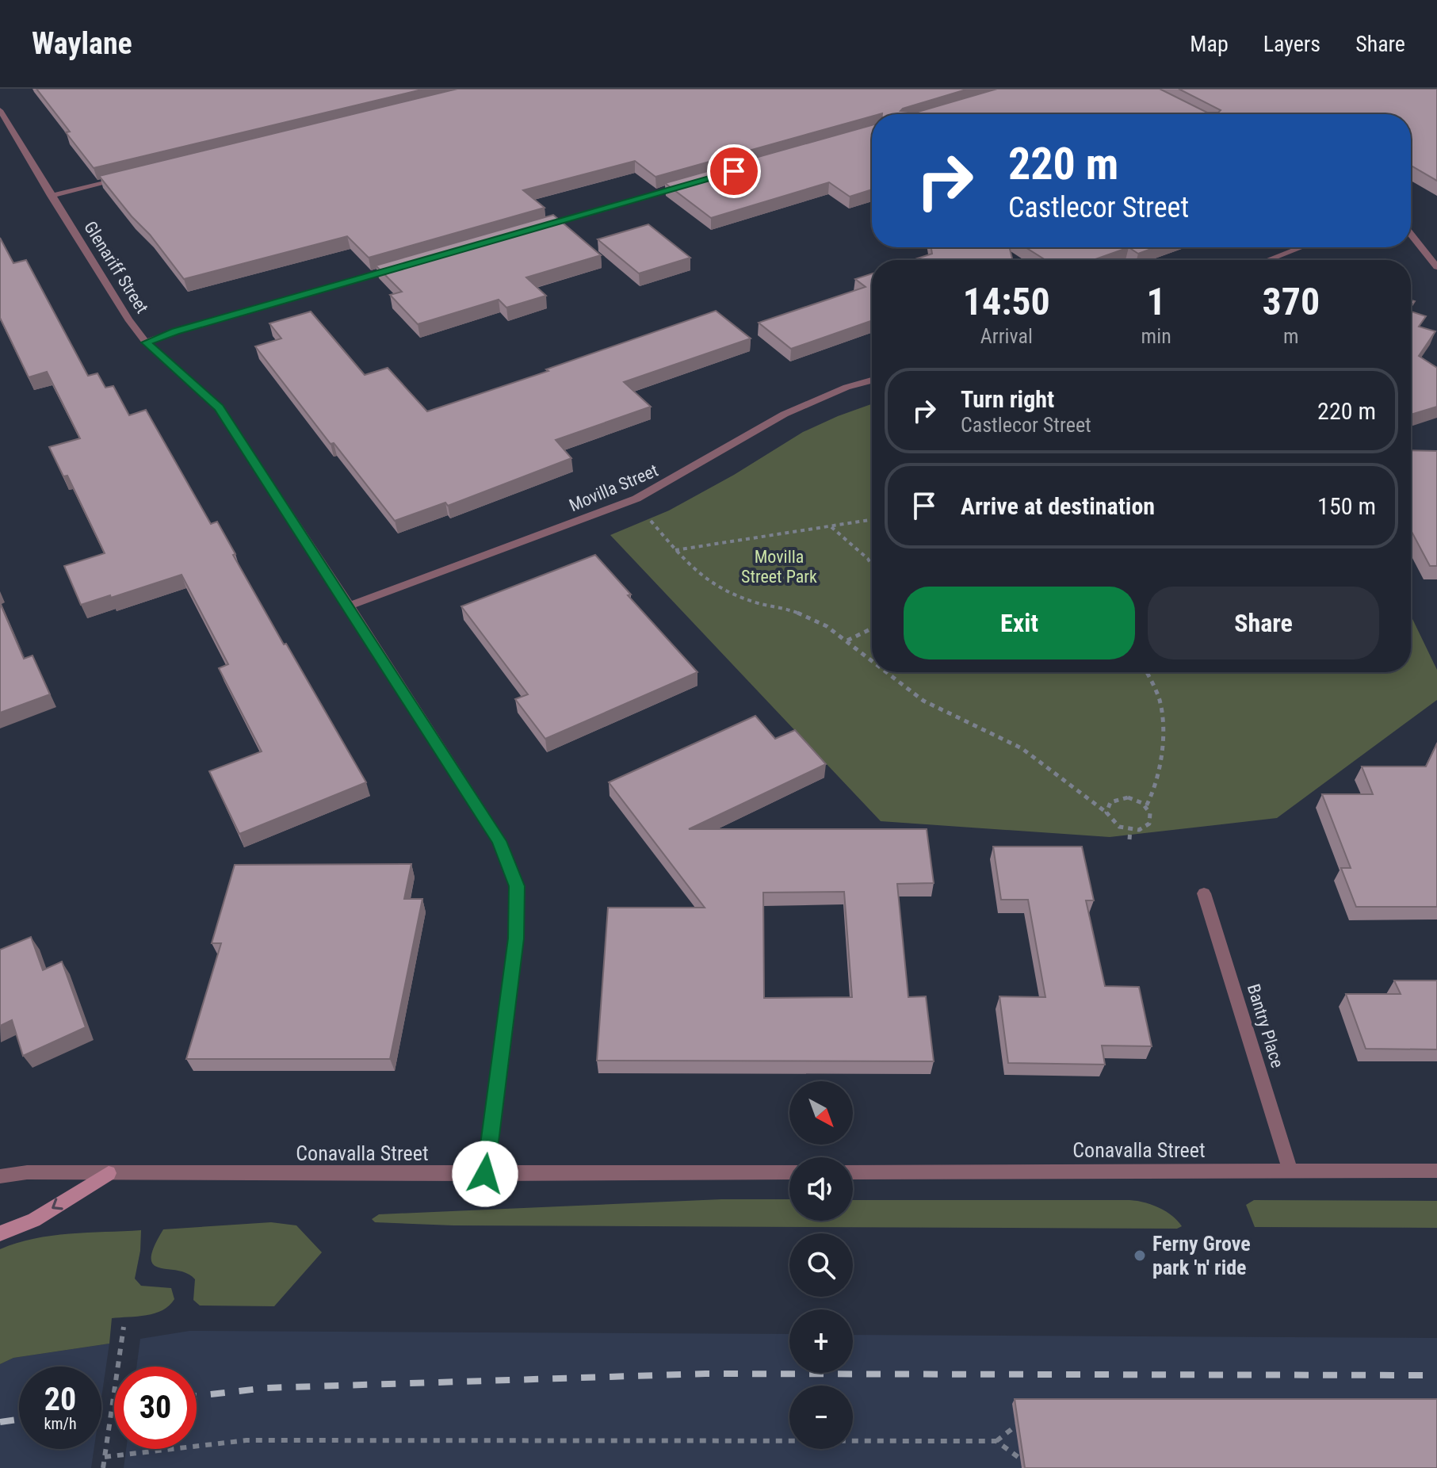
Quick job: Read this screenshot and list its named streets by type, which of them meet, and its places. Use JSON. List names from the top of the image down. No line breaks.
{"streets":{"street":["Glenariff Street","Movilla Street","Bantry Place","Conavalla Street"]},"crossings":[["Glenariff Street","Movilla Street"],["Glenariff Street","Conavalla Street"],["Bantry Place","Conavalla Street"]],"parks":["Movilla Street Park"],"places":["Ferny Grove park 'n' ride"],"north":"bottom right","page":{"header":"Waylane","nav":["Map","Layers","Share"],"turn":["220 m","Castlecor Street"],"eta":["14:50","Arrival","1","min","370","m"],"list":[{"name":"Turn right","note":"Castlecor Street","value":"220 m"},{"name":"Arrive at destination","value":"150 m"}],"buttons":["Exit","Share"],"map_buttons":["+","−"],"speed":"20 km/h","limit":"30"}}
